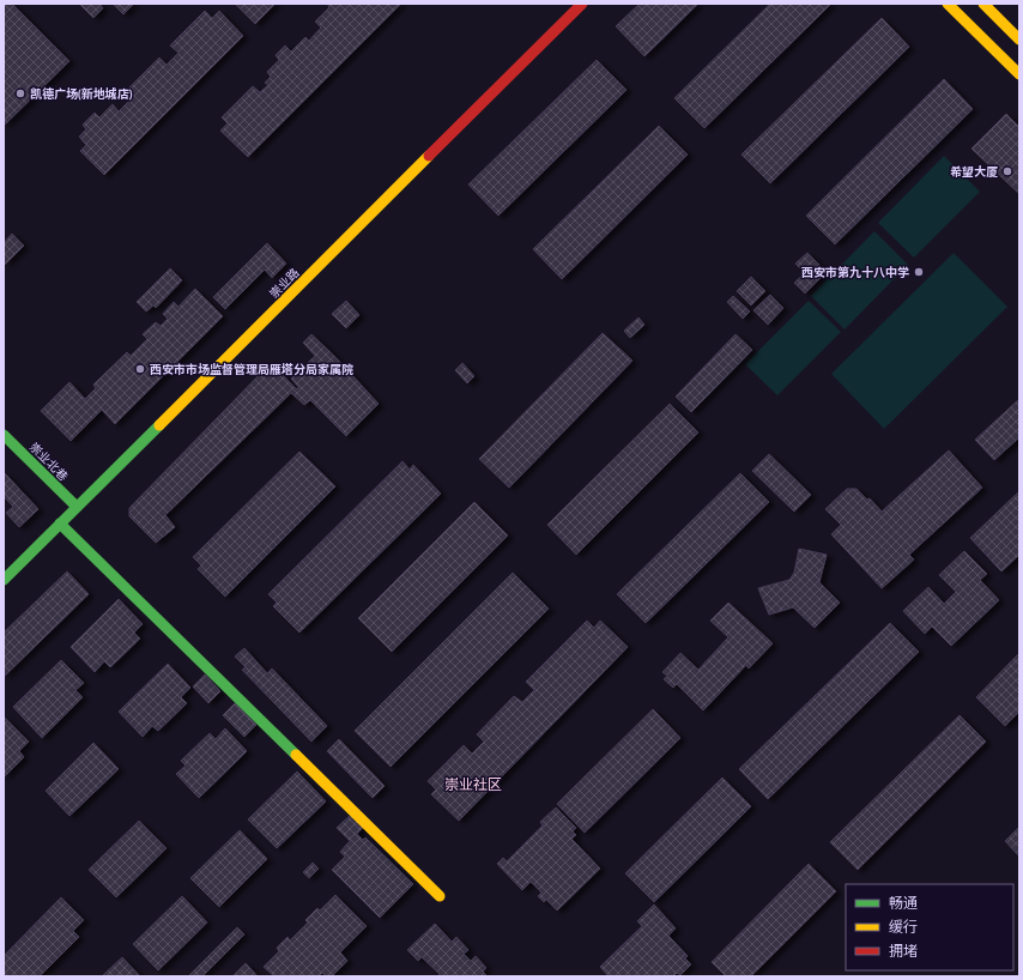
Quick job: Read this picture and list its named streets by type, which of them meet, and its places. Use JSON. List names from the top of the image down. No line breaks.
{"streets":{"street":["崇业路","崇业北巷"]},"crossings":[["崇业路","崇业北巷"]],"districts":["崇业社区"],"places":["凯德广场(新地城店)","希望大厦","西安市第九十八中学","西安市市场监督管理局雁塔分局家属院"],"legend":["畅通","缓行","拥堵"]}
